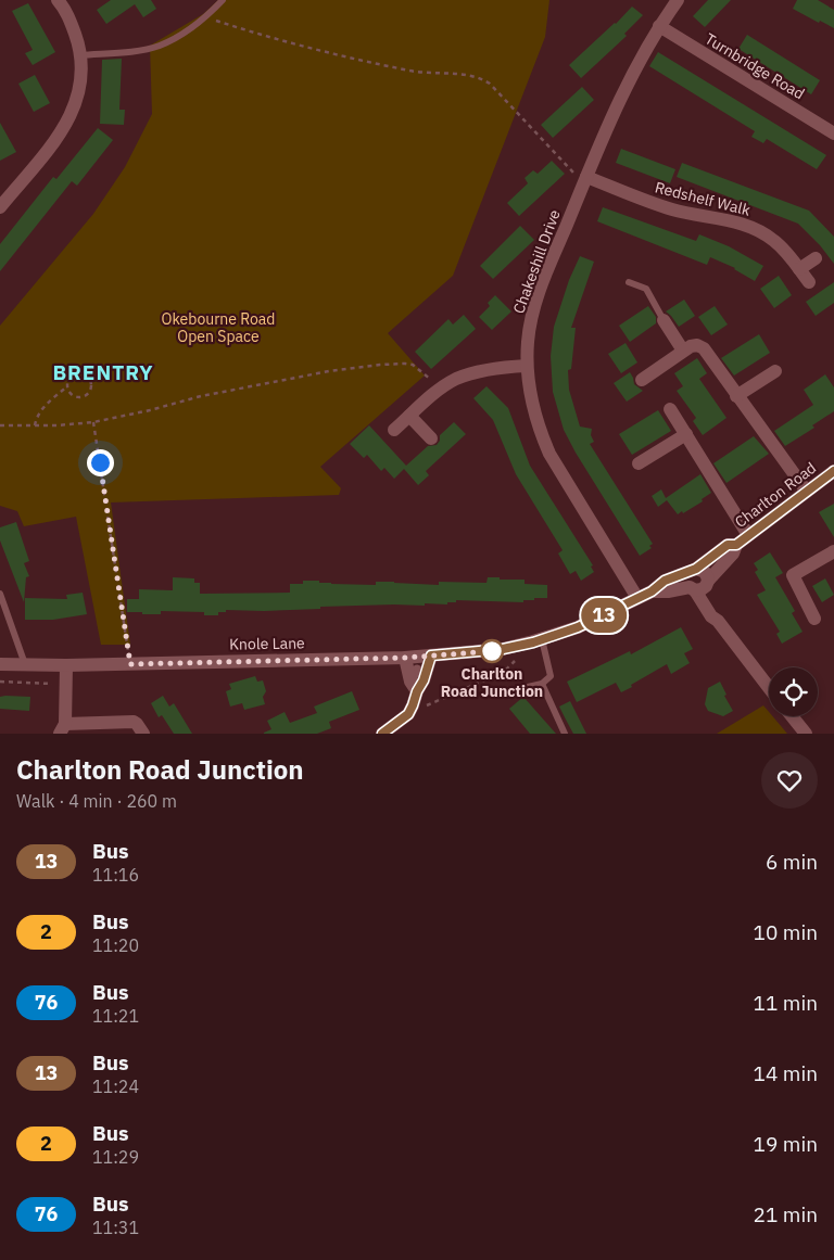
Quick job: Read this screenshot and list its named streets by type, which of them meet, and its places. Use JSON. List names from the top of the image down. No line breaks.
{"streets":{"street":["Turnbridge Road","Redshelf Walk","Chakeshill Drive","Charlton Road","Knole Lane"]},"crossings":[["Turnbridge Road","Chakeshill Drive"],["Redshelf Walk","Chakeshill Drive"],["Chakeshill Drive","Charlton Road"],["Charlton Road","Knole Lane"]],"districts":["BRENTRY"],"parks":["Okebourne Road Open Space"],"places":["Charlton Road Junction"],"lines":["bus line 13"],"page":{"on_map":"13","heading":["Charlton Road Junction","Walk · 4 min · 260 m"],"list":[{"mark":"13","name":"Bus","note":"11:16","value":"6 min"},{"mark":"2","name":"Bus","note":"11:20","value":"10 min"},{"mark":"76","name":"Bus","note":"11:21","value":"11 min"},{"mark":"13","name":"Bus","note":"11:24","value":"14 min"},{"mark":"2","name":"Bus","note":"11:29","value":"19 min"},{"mark":"76","name":"Bus","note":"11:31","value":"21 min"}]}}
